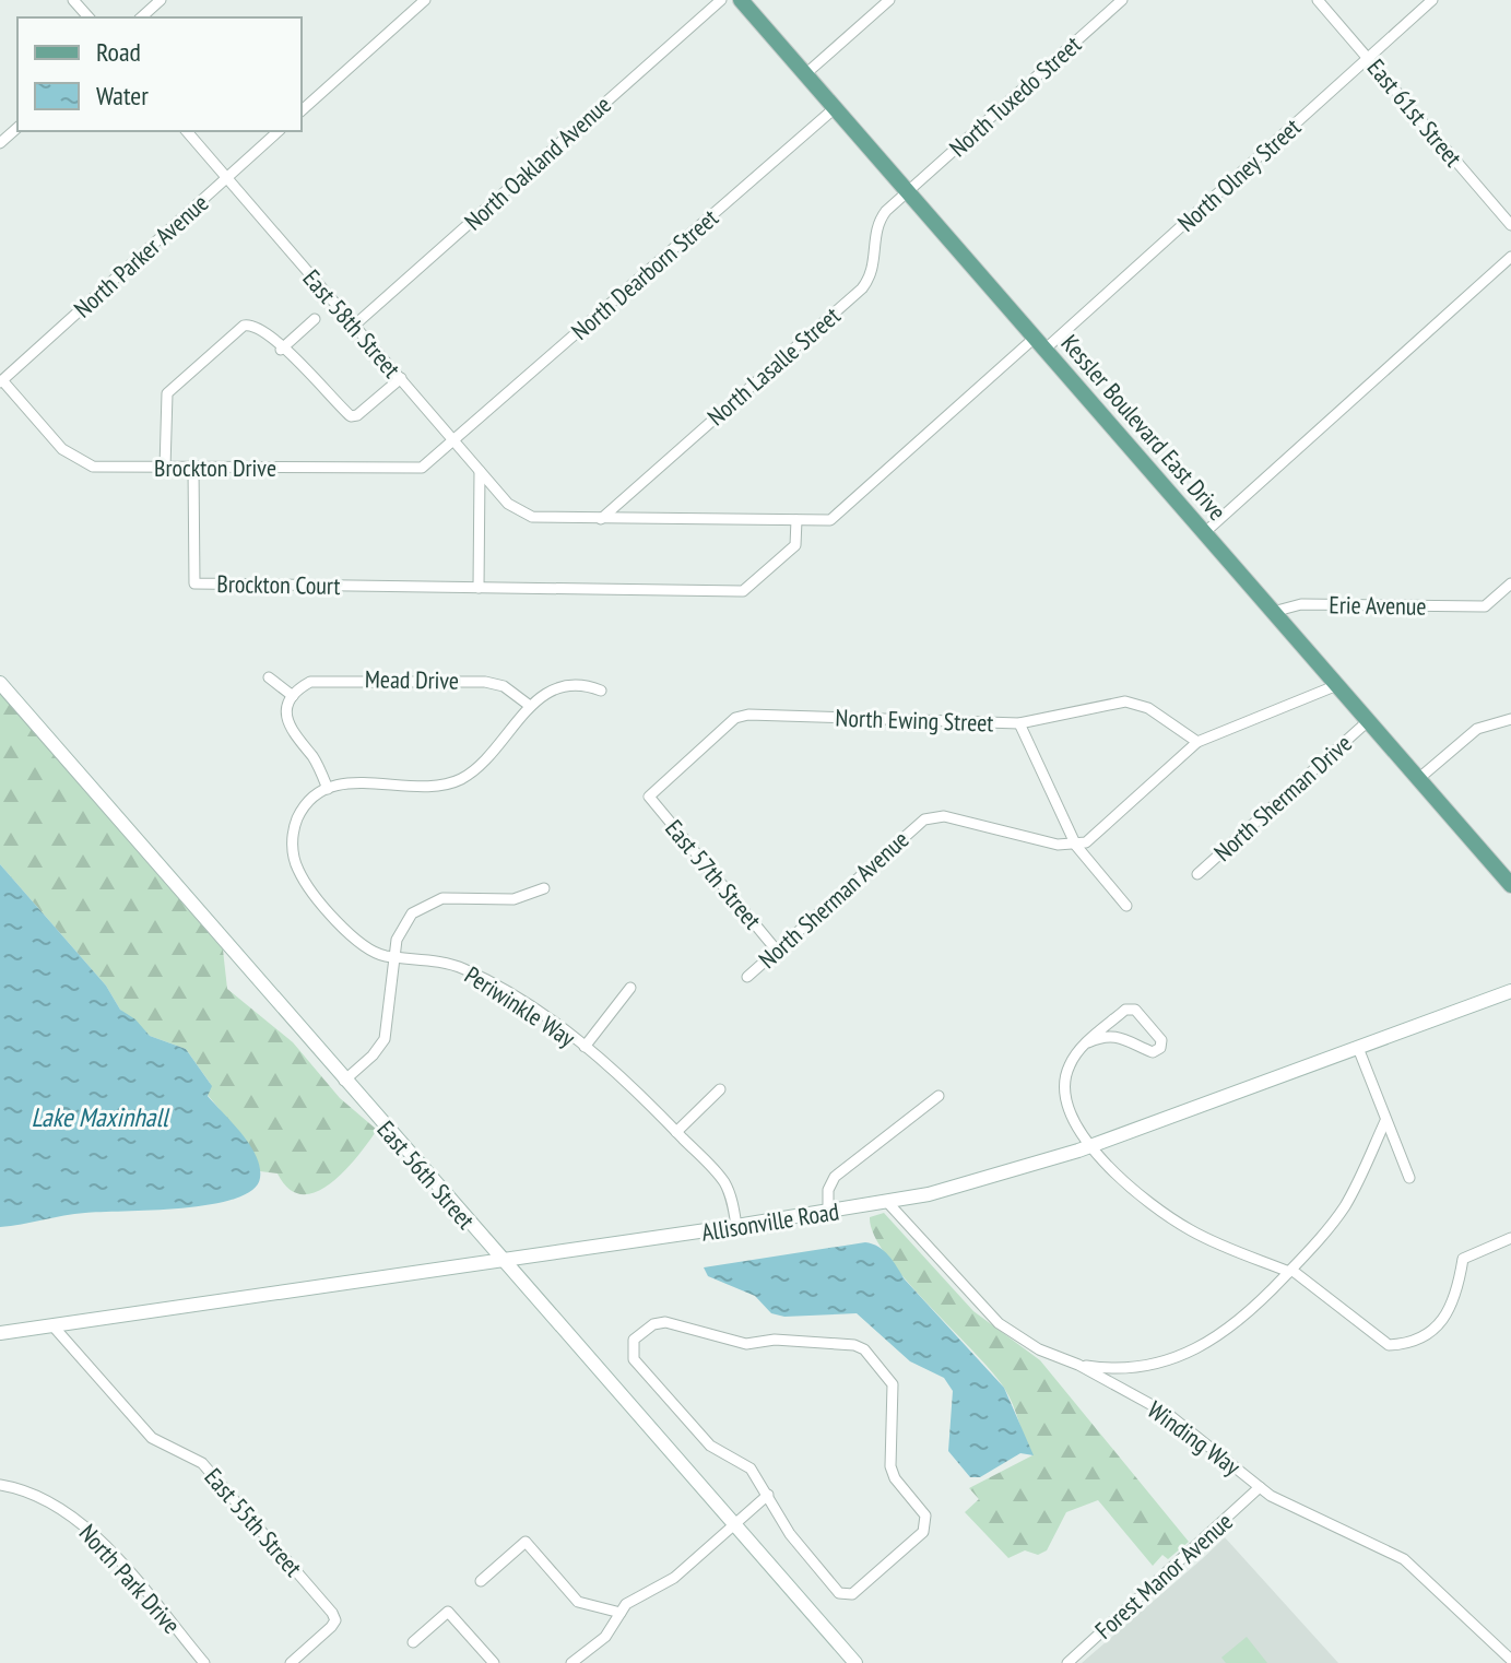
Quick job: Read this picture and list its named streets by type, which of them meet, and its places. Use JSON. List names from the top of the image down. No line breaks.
{"streets":{"main road":["Kessler Boulevard East Drive","East 56th Street","Allisonville Road"],"street":["North Tuxedo Street","East 61st Street","North Oakland Avenue","North Olney Street","North Parker Avenue","North Dearborn Street","East 58th Street","North Lasalle Street","Brockton Drive","Brockton Court","Erie Avenue","Mead Drive","North Ewing Street","North Sherman Drive","East 57th Street","North Sherman Avenue","Periwinkle Way","Winding Way","East 55th Street","Forest Manor Avenue","North Park Drive"]},"crossings":[["North Tuxedo Street","North Lasalle Street"],["North Tuxedo Street","Kessler Boulevard East Drive"],["East 61st Street","North Olney Street"],["North Oakland Avenue","East 58th Street"],["North Olney Street","Kessler Boulevard East Drive"],["North Olney Street","Brockton Court"],["North Parker Avenue","East 58th Street"],["North Parker Avenue","Brockton Drive"],["North Dearborn Street","East 58th Street"],["North Dearborn Street","Kessler Boulevard East Drive"],["North Dearborn Street","Brockton Drive"],["East 58th Street","North Lasalle Street"],["East 58th Street","Brockton Drive"],["North Lasalle Street","Kessler Boulevard East Drive"],["Kessler Boulevard East Drive","Erie Avenue"],["Kessler Boulevard East Drive","North Sherman Drive"],["Brockton Drive","Brockton Court"],["North Ewing Street","East 57th Street"],["East 57th Street","North Sherman Avenue"],["Periwinkle Way","Allisonville Road"],["East 56th Street","Allisonville Road"],["Allisonville Road","Winding Way"],["Allisonville Road","East 55th Street"],["Winding Way","Forest Manor Avenue"]],"water":["Lake Maxinhall"],"legend":["Road","Water"]}
